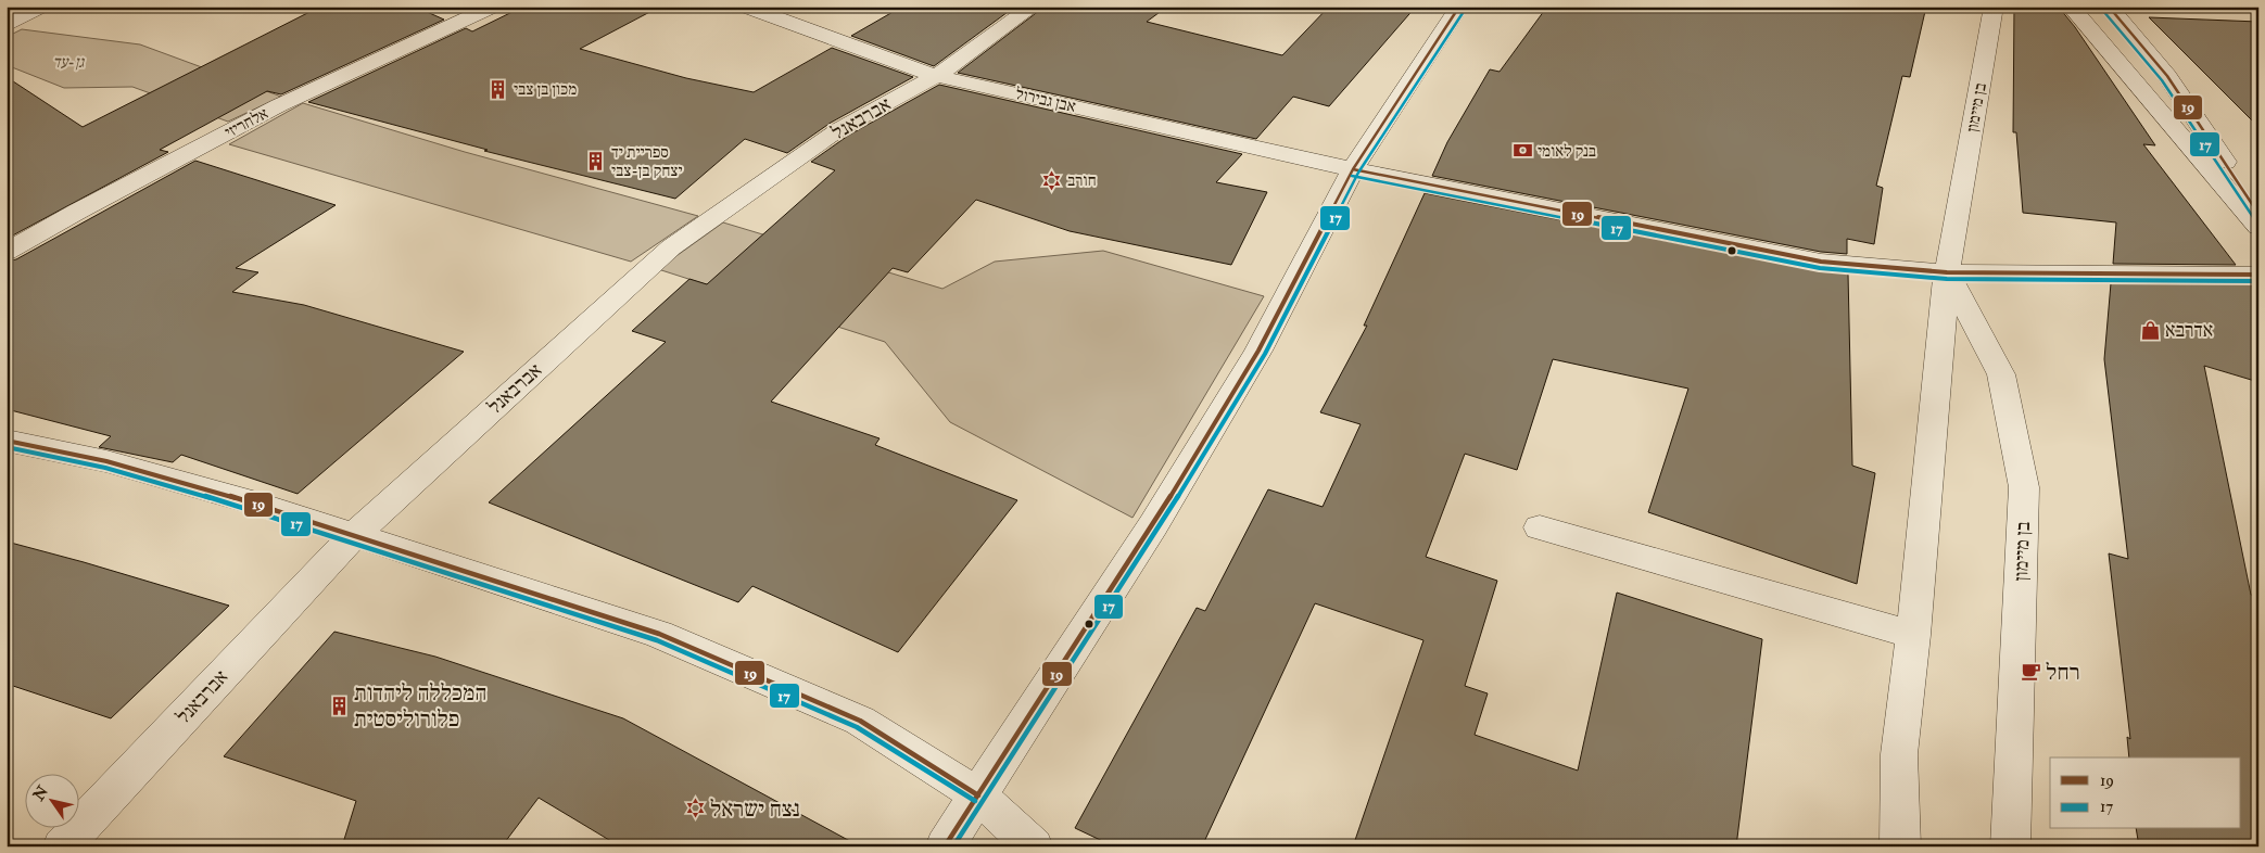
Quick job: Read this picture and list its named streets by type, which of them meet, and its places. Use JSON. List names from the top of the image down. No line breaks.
{"streets":{"street":["אבן גבירול","בן מיימון","אברבאנל","אלחריזי"]},"crossings":[["אבן גבירול","בן מיימון"],["אבן גבירול","אברבאנל"]],"parks":["גן-עד"],"places":{"building":["מכון בן צבי","ספריית יד יצחק בן-צבי","המכללה ליהדות פלורוליסטית"],"bank":["בנק לאומי"],"synagogue":["חורב","נצח ישראל"],"shop":["אדרבא"],"cafe":["רחל"]},"lines":["transit line 19","transit line 17"],"legend":["19","17"],"north":"top left"}
